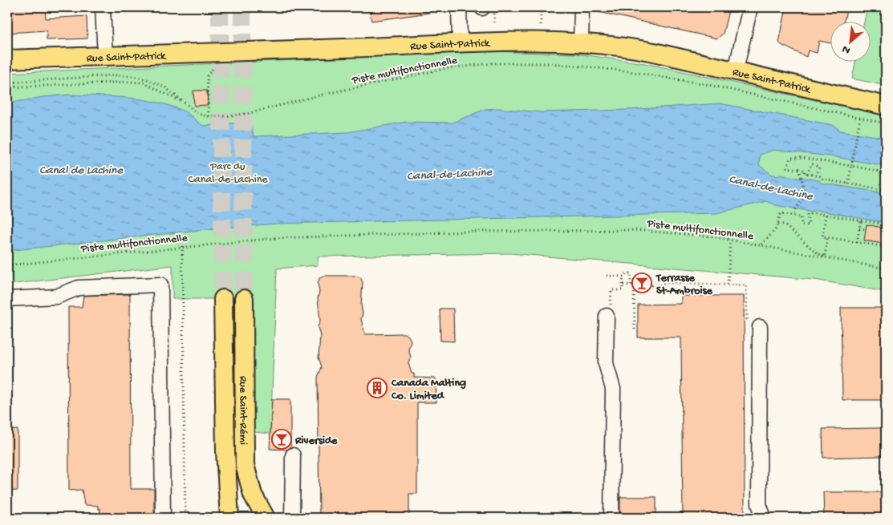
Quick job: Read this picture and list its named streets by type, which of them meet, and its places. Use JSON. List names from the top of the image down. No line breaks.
{"streets":{"main road":["Rue Saint-Patrick","Rue Saint-Rémi"],"path":["Piste multifonctionnelle"]},"water":["Canal de Lachine","Canal-de-Lachine"],"parks":["Parc du Canal-de-Lachine"],"places":{"bar":["Terrasse St-Ambroise","Riverside"],"building":["Canada Malting Co. Limited"]},"north":"bottom left"}
